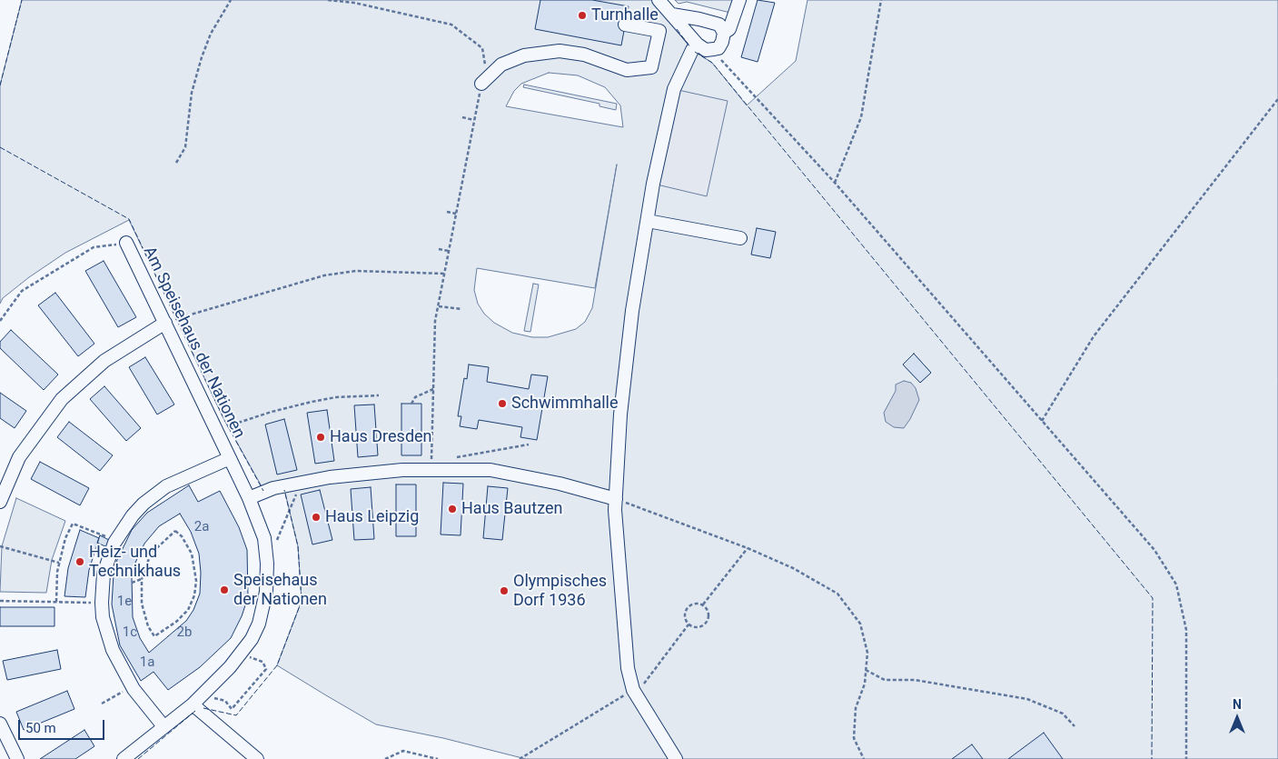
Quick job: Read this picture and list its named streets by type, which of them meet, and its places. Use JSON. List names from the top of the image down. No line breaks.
{"streets":{"street":["Am Speisehaus der Nationen"]},"places":["Turnhalle","Schwimmhalle","Haus Dresden","Haus Bautzen","Haus Leipzig","Heiz- und Technikhaus","Speisehaus der Nationen","Olympisches Dorf 1936"],"house_numbers":["2a","1e","1c","2b","1a"],"scale_bar":"50 m","north":"top"}
